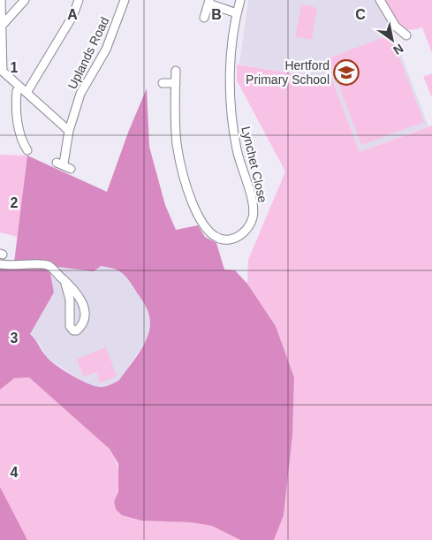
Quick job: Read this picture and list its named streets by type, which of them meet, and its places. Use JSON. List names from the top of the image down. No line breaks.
{"streets":{"street":["Uplands Road","Lynchet Close"]},"places":{"school or university":["Hertford Primary School"]},"north":"bottom right","grid":{"columns":["A","B","C"],"rows":["1","2","3","4"]}}
